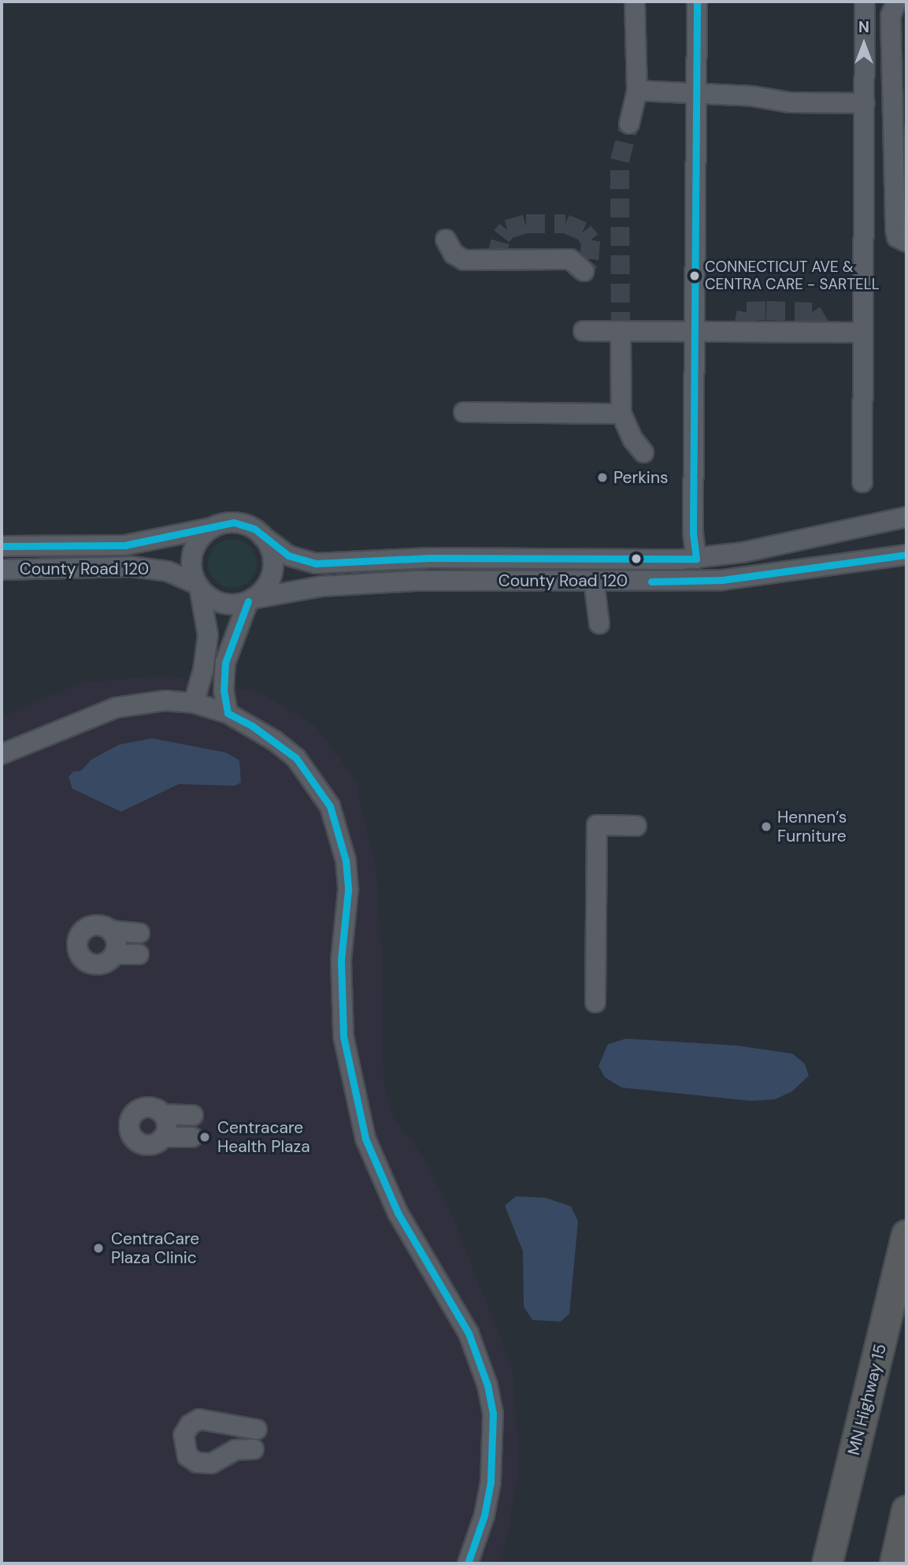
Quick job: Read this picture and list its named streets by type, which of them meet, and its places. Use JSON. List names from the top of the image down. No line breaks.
{"streets":{"highway":["MN Highway 15"],"street":["County Road 120"]},"places":["CONNECTICUT AVE & CENTRA CARE - SARTELL","Perkins","Hennen’s Furniture","Centracare Health Plaza","CentraCare Plaza Clinic"],"north":"top"}
